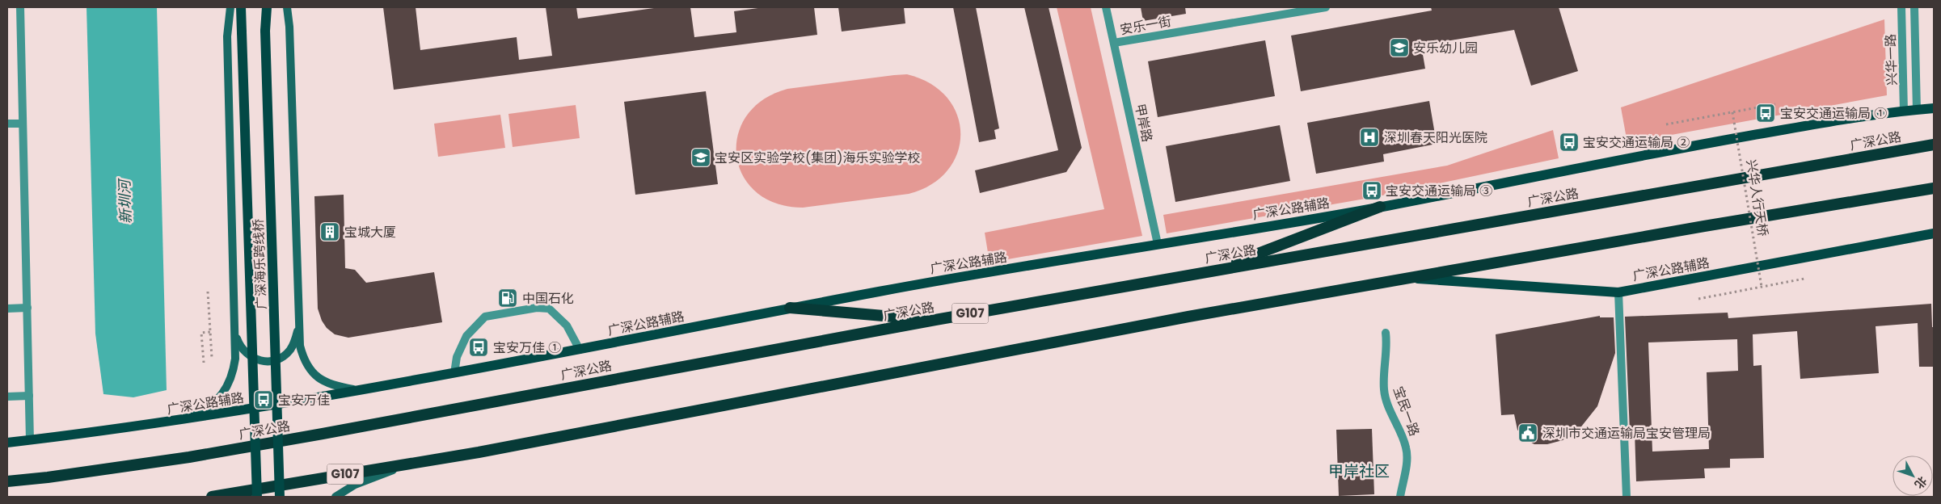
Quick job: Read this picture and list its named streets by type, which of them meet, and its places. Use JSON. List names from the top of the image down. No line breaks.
{"streets":{"highway":["广深公路","G107"],"main road":["广深公路辅路","广深海乐跨线桥"],"street":["安乐一街","兴华一路","甲岸路","宝民一路"],"path":["兴华人行天桥"]},"crossings":[["安乐一街","甲岸路"],["兴华一路","广深公路辅路"],["甲岸路","广深公路辅路"],["广深公路辅路","G107"]],"districts":["甲岸社区"],"water":["新圳河"],"places":{"school or university":["安乐幼儿园","宝安区实验学校(集团)海乐实验学校"],"bus stop":["宝安交通运输局 ①","宝安交通运输局 ②","宝安交通运输局 ③","宝安万佳 ①","宝安万佳"],"hospital":["深圳春天阳光医院"],"building":["宝城大厦"],"fuel station":["中国石化"],"public building":["深圳市交通运输局宝安管理局"]},"north":"bottom right"}
